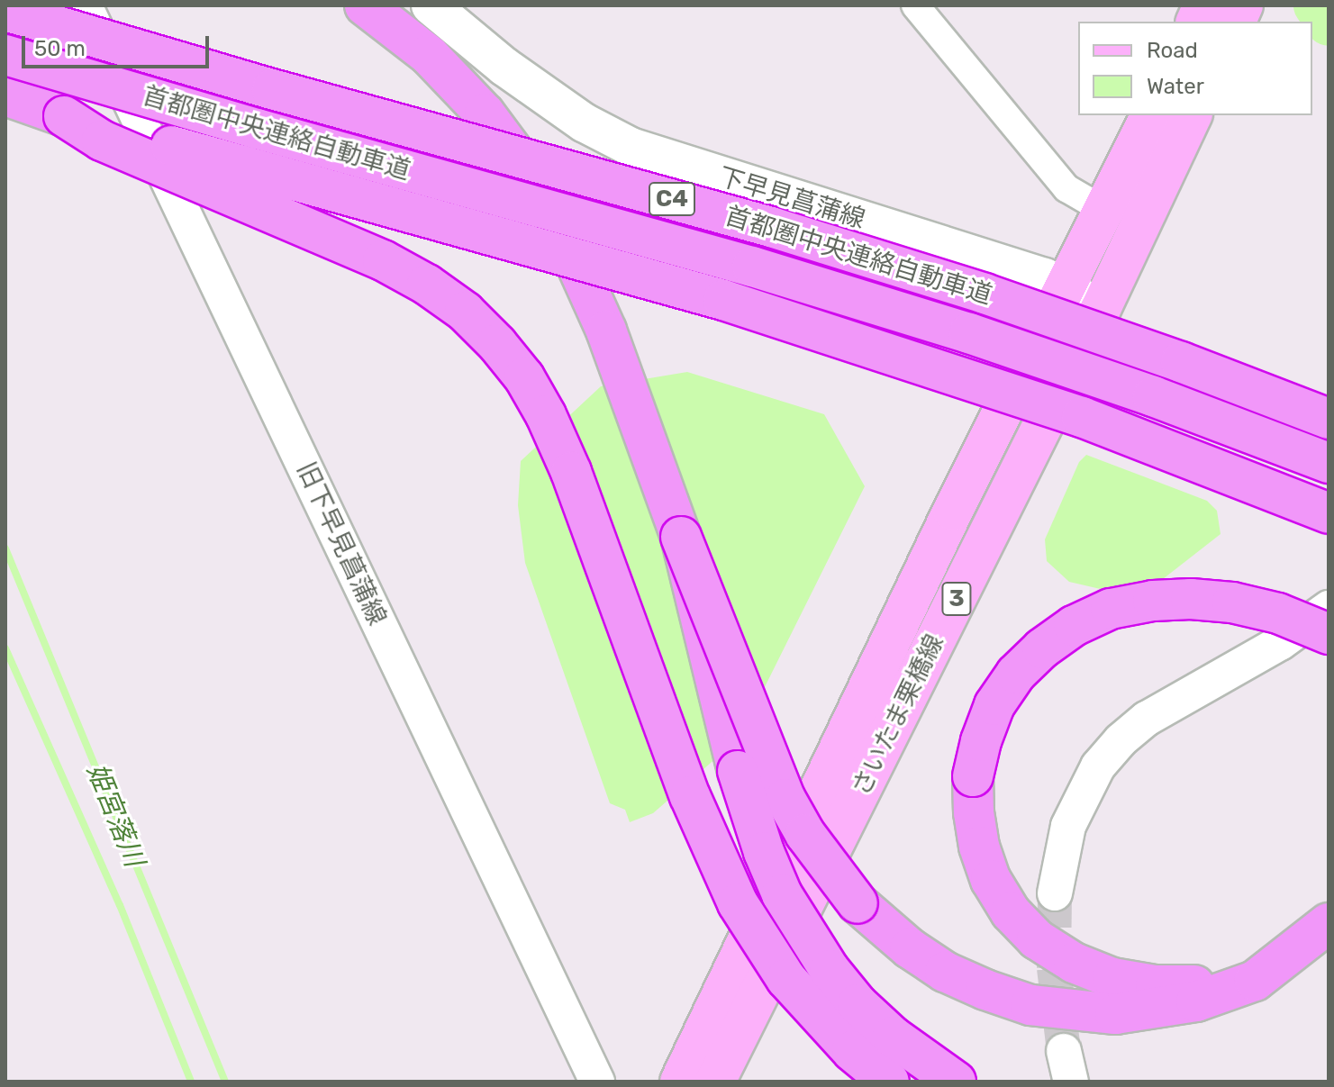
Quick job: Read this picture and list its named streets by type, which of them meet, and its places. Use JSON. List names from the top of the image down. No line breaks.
{"streets":{"highway":["首都圏中央連絡自動車道","C4"],"main road":["下早見菖蒲線","3","さいたま栗橋線"],"street":["旧下早見菖蒲線"]},"crossings":[["下早見菖蒲線","さいたま栗橋線"]],"water":["姫宮落川"],"legend":["Road","Water"],"scale_bar":"50 m"}
